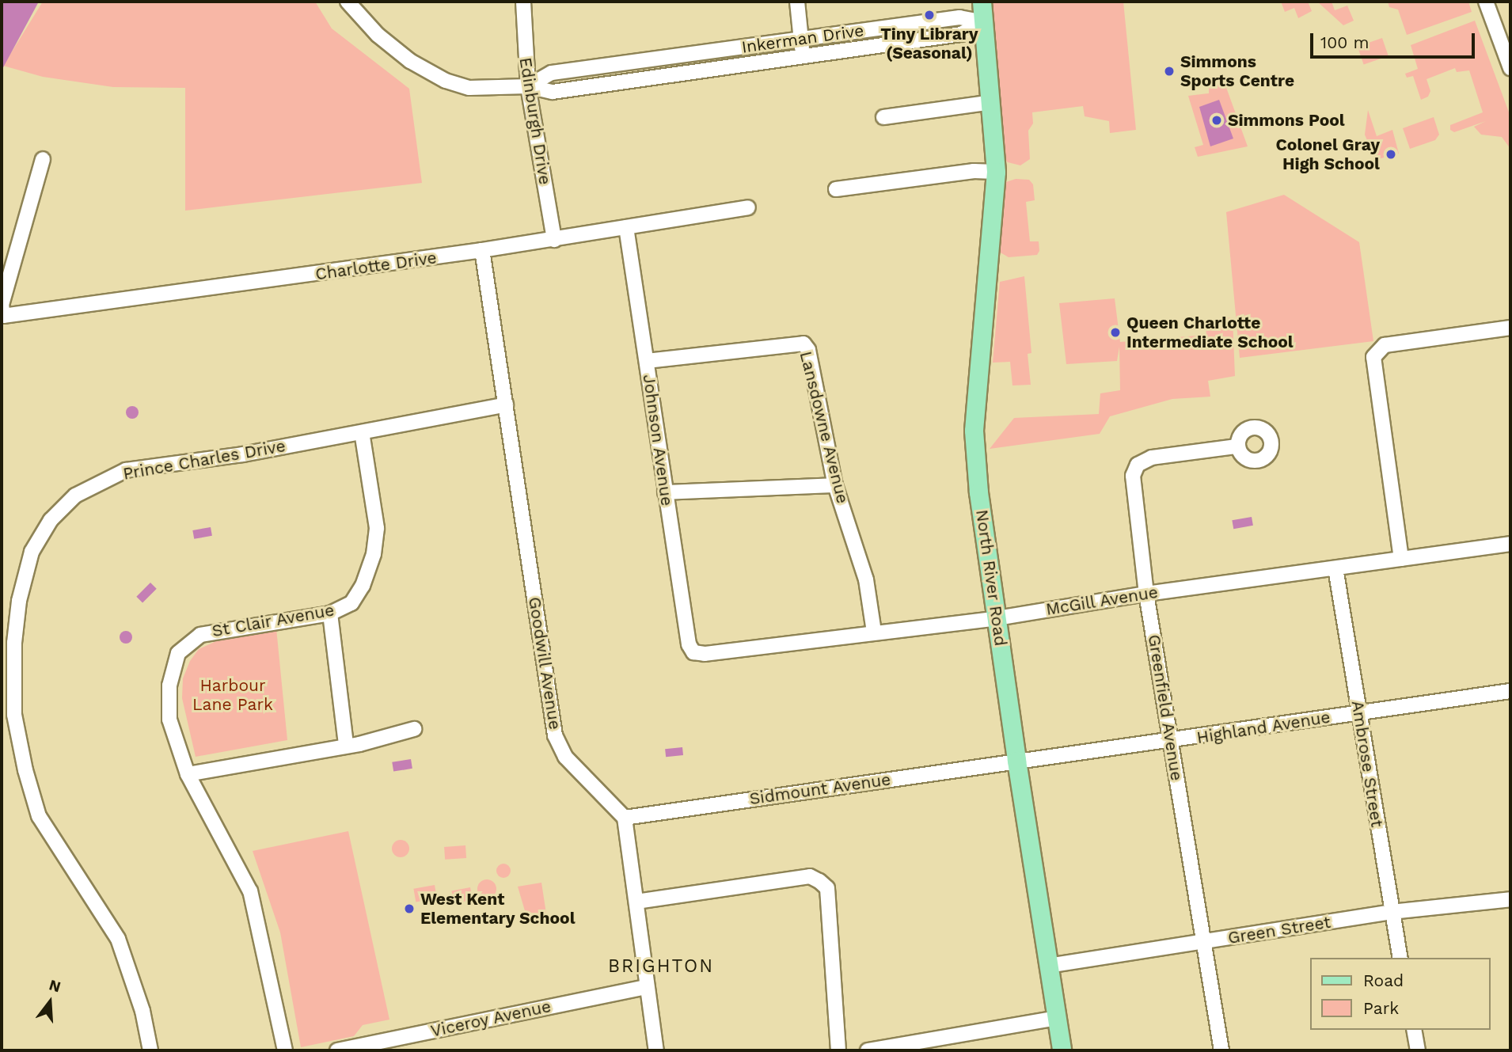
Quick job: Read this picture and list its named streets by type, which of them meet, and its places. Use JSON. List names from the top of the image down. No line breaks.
{"streets":{"main road":["North River Road"],"street":["Inkerman Drive","Edinburgh Drive","Charlotte Drive","Lansdowne Avenue","Johnson Avenue","Prince Charles Drive","McGill Avenue","St Clair Avenue","Goodwill Avenue","Greenfield Avenue","Highland Avenue","Ambrose Street","Sidmount Avenue","Green Street","Viceroy Avenue"]},"crossings":[["Inkerman Drive","Edinburgh Drive"],["Inkerman Drive","North River Road"],["Edinburgh Drive","Charlotte Drive"],["Charlotte Drive","Johnson Avenue"],["Charlotte Drive","Goodwill Avenue"],["Lansdowne Avenue","Johnson Avenue"],["Lansdowne Avenue","McGill Avenue"],["Johnson Avenue","McGill Avenue"],["Prince Charles Drive","St Clair Avenue"],["Prince Charles Drive","Goodwill Avenue"],["North River Road","McGill Avenue"],["North River Road","Highland Avenue"],["North River Road","Sidmount Avenue"],["North River Road","Green Street"],["McGill Avenue","Greenfield Avenue"],["McGill Avenue","Ambrose Street"],["Goodwill Avenue","Sidmount Avenue"],["Greenfield Avenue","Highland Avenue"],["Greenfield Avenue","Green Street"],["Highland Avenue","Ambrose Street"],["Highland Avenue","Sidmount Avenue"],["Ambrose Street","Green Street"]],"districts":["BRIGHTON"],"parks":["Harbour Lane Park"],"places":["Tiny Library (Seasonal)","Simmons Sports Centre","Simmons Pool","Colonel Gray High School","Queen Charlotte Intermediate School","West Kent Elementary School"],"legend":["Road","Park"],"scale_bar":"100 m","north":"top"}
